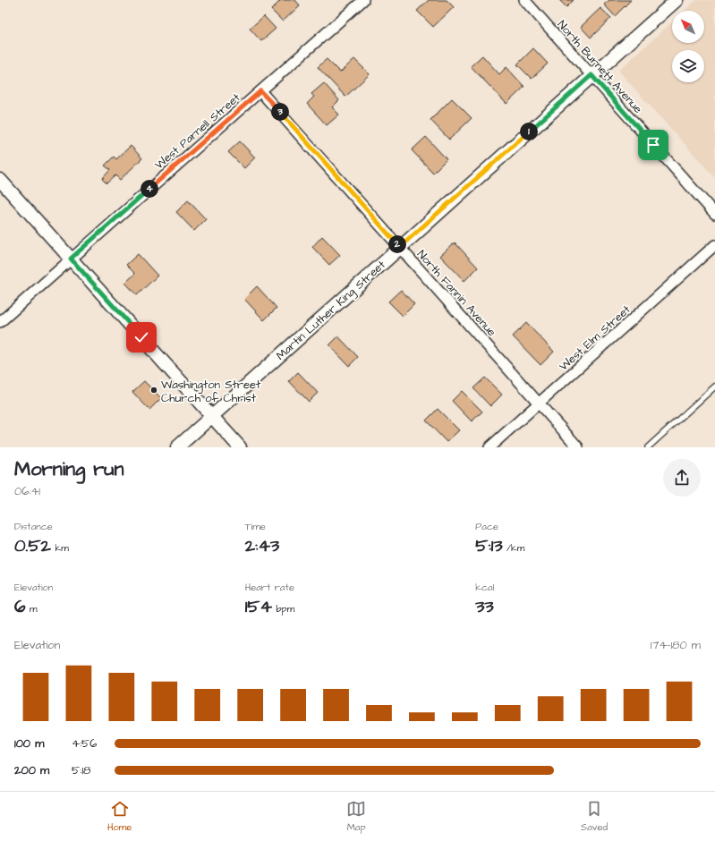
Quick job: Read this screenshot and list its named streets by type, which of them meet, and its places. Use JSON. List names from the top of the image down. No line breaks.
{"streets":{"street":["North Burnett Avenue","West Parnell Street","North Fannin Avenue","Martin Luther King Street","West Elm Street"]},"crossings":[["North Burnett Avenue","Martin Luther King Street"],["West Parnell Street","North Fannin Avenue"],["North Fannin Avenue","Martin Luther King Street"],["North Fannin Avenue","West Elm Street"]],"places":["Washington Street Church of Christ"],"north":"top left","page":{"pins":["3","1","4","2"],"heading":["Morning run","06:41"],"stats":[["Distance","0.52 km"],["Time","2:43"],["Pace","5:13 /km"],["Elevation","6 m"],["Heart rate","154 bpm"],["kcal","33"]],"chart":["Elevation","174–180 m"],"list":[{"name":"100 m","note":"4:56"},{"name":"200 m","note":"5:18"}],"tabs":["Home","Map","Saved"]}}
